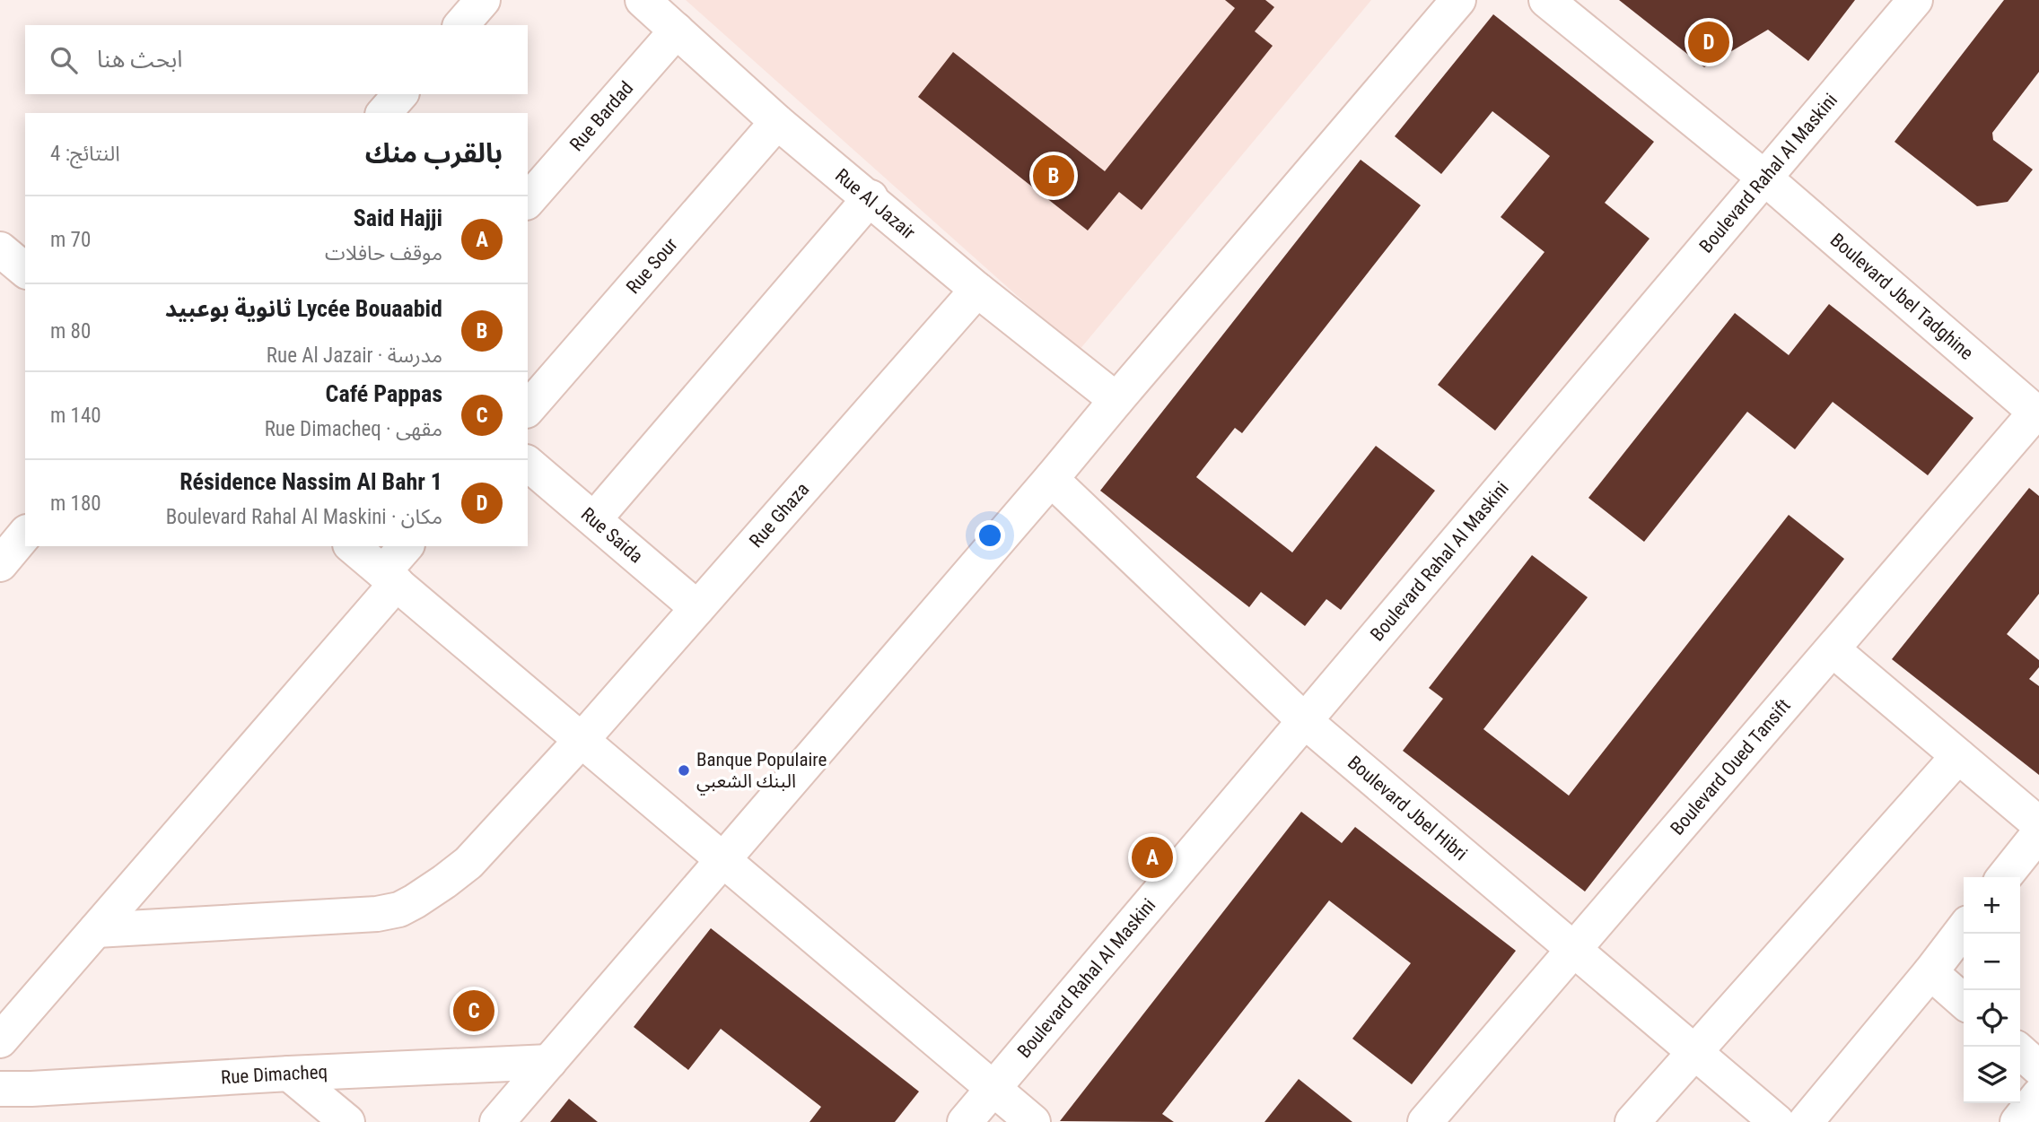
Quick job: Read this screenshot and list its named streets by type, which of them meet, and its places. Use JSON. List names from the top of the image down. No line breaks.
{"streets":{"street":["Rue Bardad","Boulevard Rahal Al Maskini","Rue Al Jazair","Rue Sour","Boulevard Jbel Tadghine","Rue Ghaza","Rue Saida","Boulevard Oued Tansift","Boulevard Jbel Hibri","Rue Dimacheq"]},"crossings":[["Rue Bardad","Rue Al Jazair"],["Boulevard Rahal Al Maskini","Boulevard Jbel Tadghine"],["Boulevard Rahal Al Maskini","Boulevard Jbel Hibri"],["Rue Al Jazair","Rue Sour"],["Rue Al Jazair","Rue Ghaza"],["Boulevard Jbel Tadghine","Boulevard Oued Tansift"],["Rue Ghaza","Rue Saida"],["Boulevard Oued Tansift","Boulevard Jbel Hibri"]],"places":["Banque Populaire البنك الشعبي"],"page":{"pins":["D","B","A","C"],"search":"ابحث هنا","heading":["بالقرب منك","النتائج: 4"],"list":[{"mark":"A","name":"Said Hajji","note":"موقف حافلات","value":"70 m"},{"mark":"B","name":"Lycée Bouaabid ثانوية بوعبيد","note":"مدرسة · Rue Al Jazair","value":"80 m"},{"mark":"C","name":"Café Pappas","note":"مقهى · Rue Dimacheq","value":"140 m"},{"mark":"D","name":"Résidence Nassim Al Bahr 1","note":"مكان · Boulevard Rahal Al Maskini","value":"180 m"}],"map_buttons":["+","−"]}}
